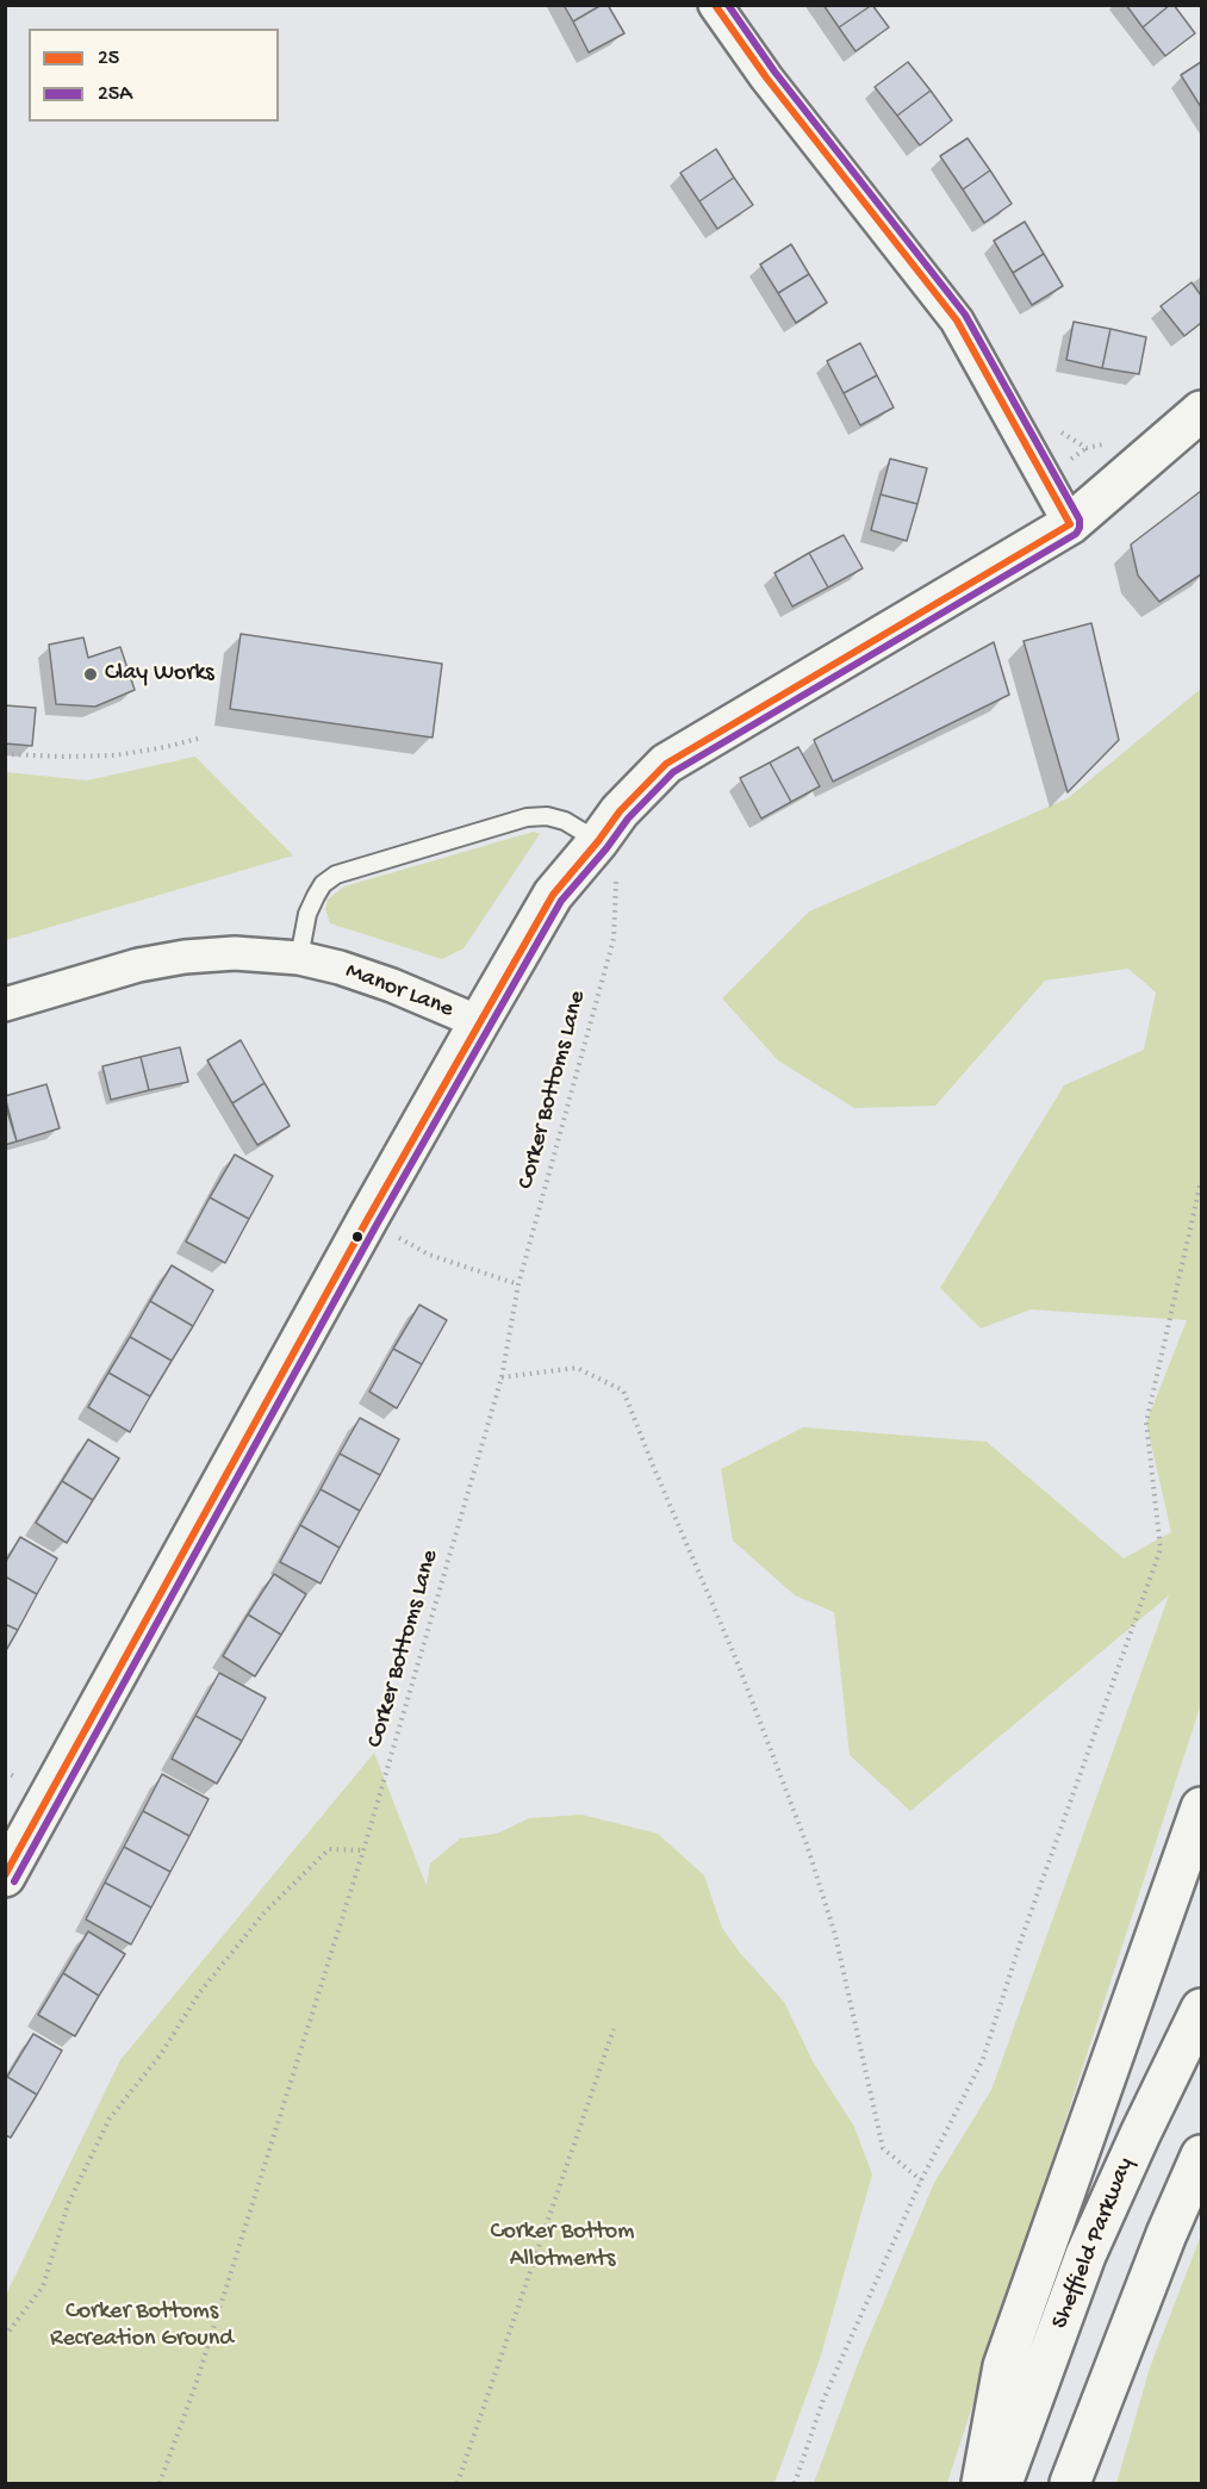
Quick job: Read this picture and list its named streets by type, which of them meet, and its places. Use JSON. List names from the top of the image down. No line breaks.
{"streets":{"main road":["Manor Lane","Sheffield Parkway"],"path":["Corker Bottoms Lane"]},"parks":["Corker Bottom Allotments","Corker Bottoms Recreation Ground"],"places":["Clay Works"],"lines":["transit line 25","transit line 25A"],"legend":["25","25A"]}
